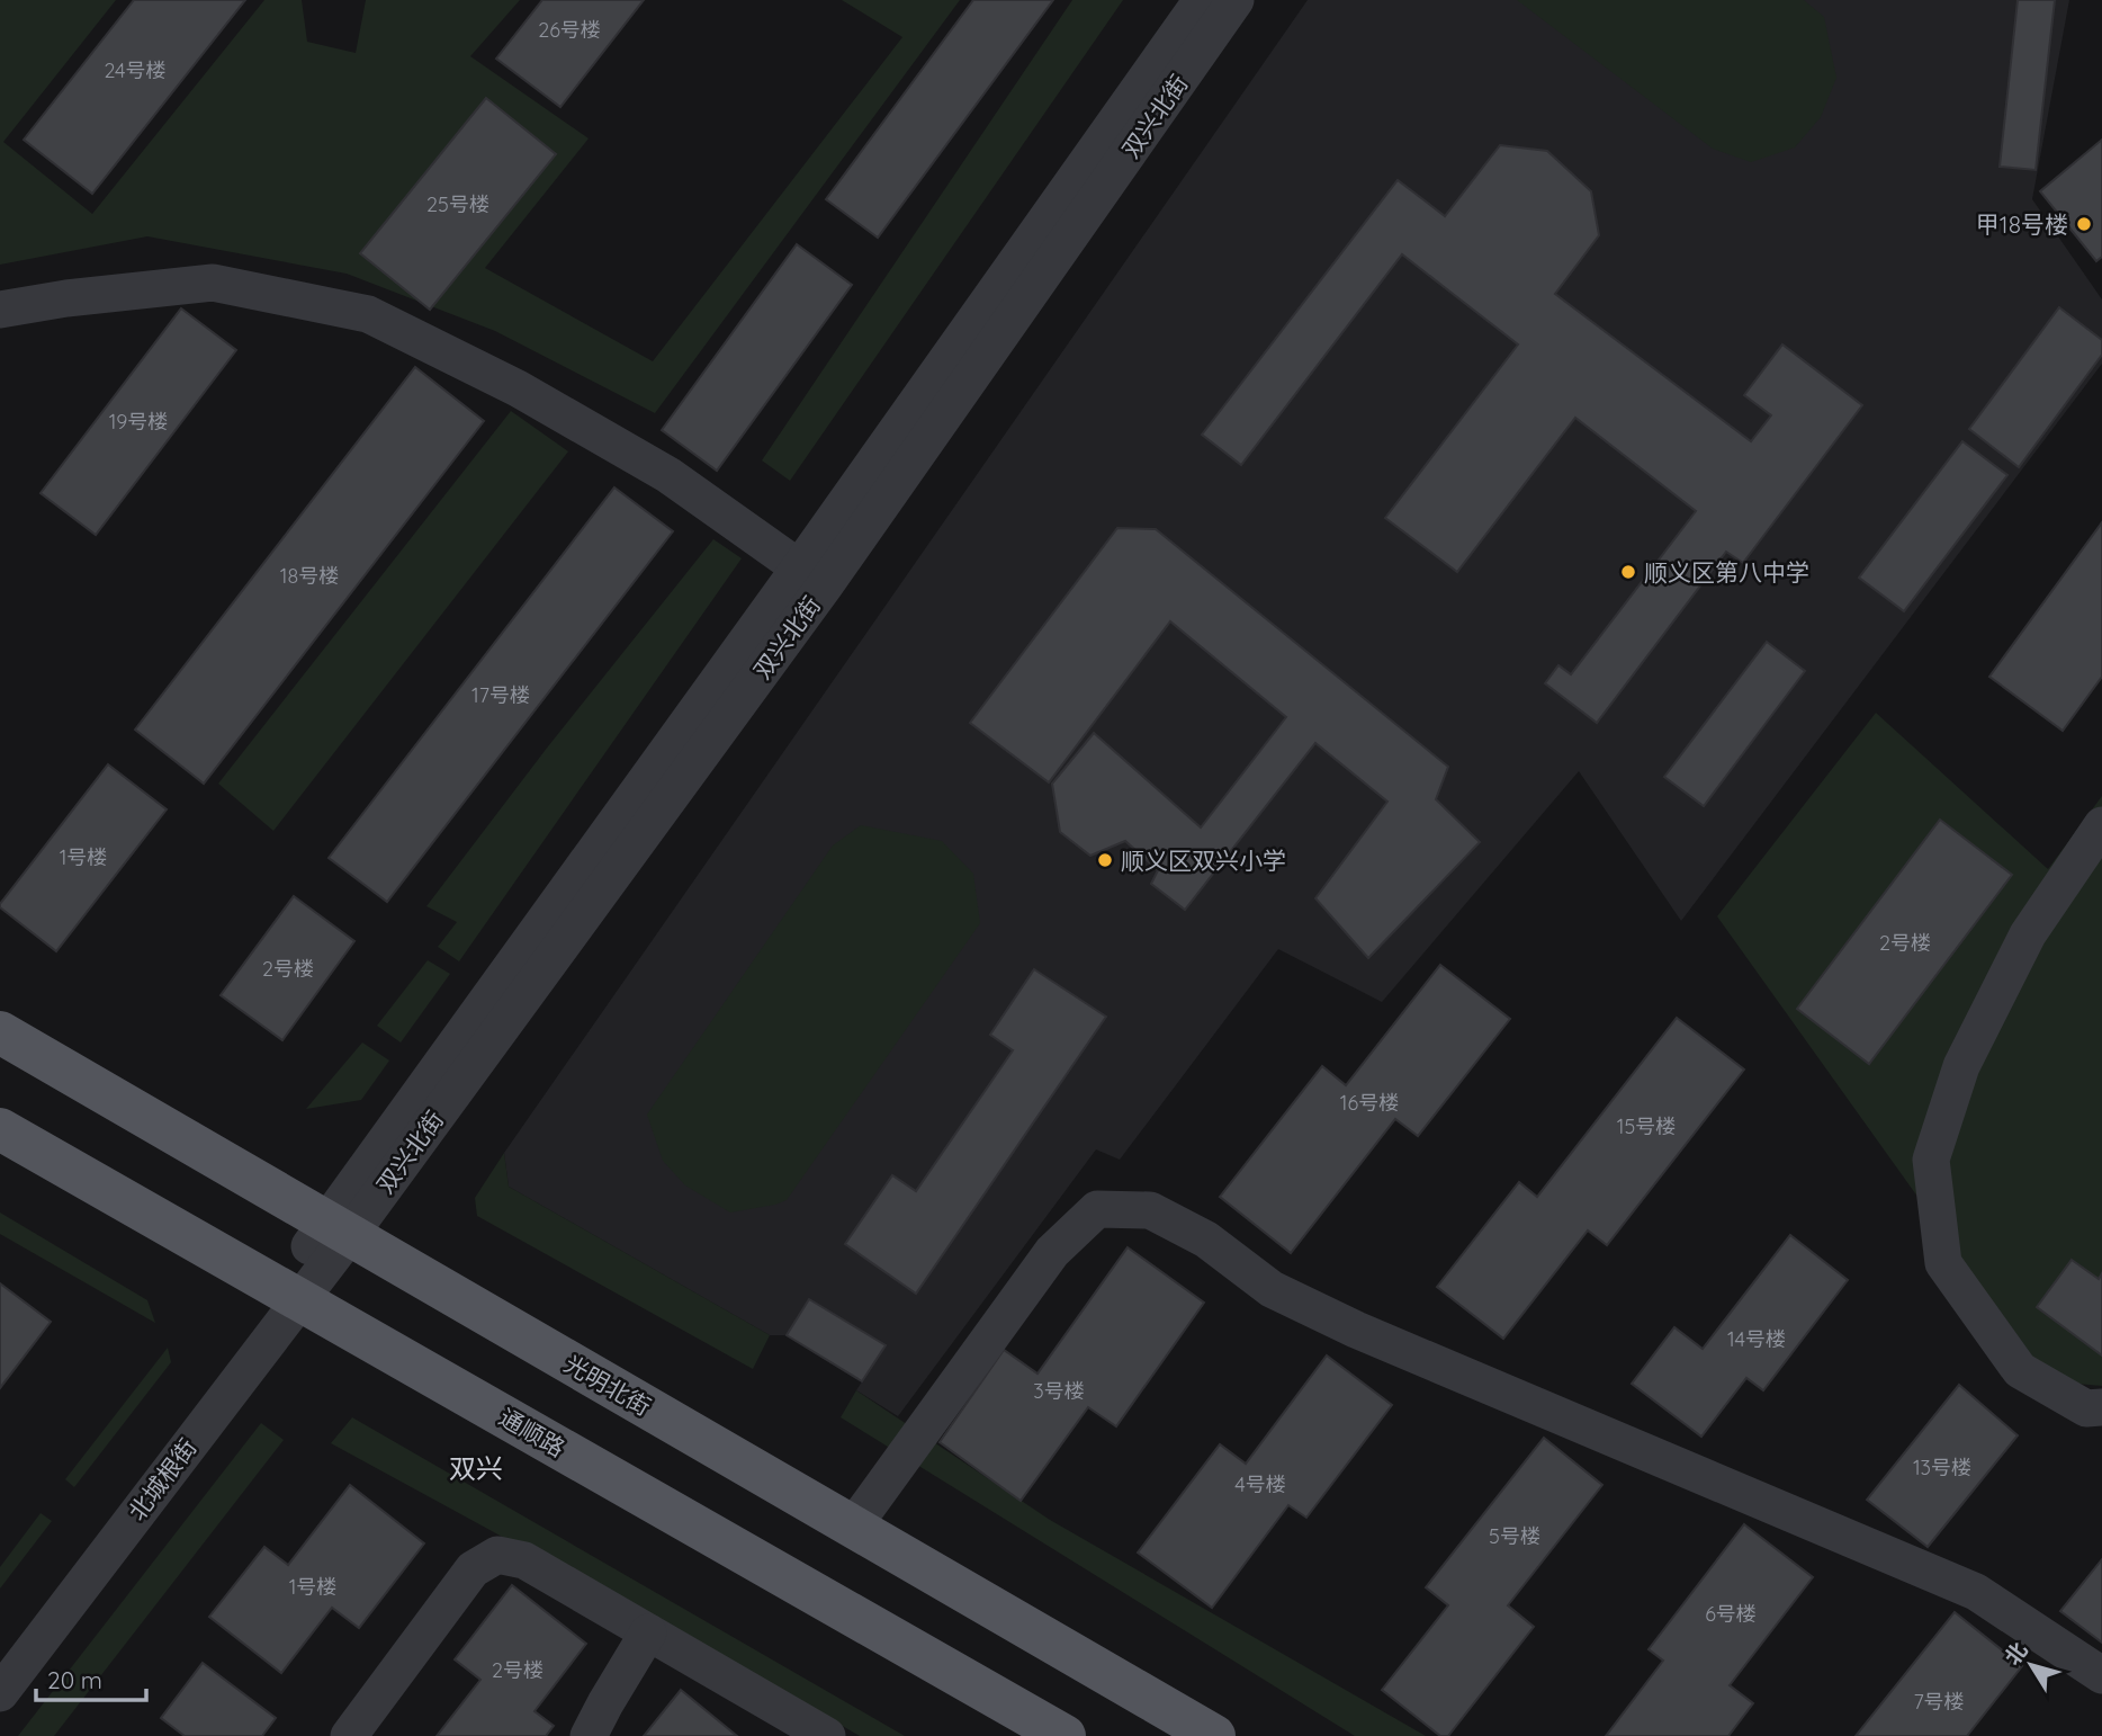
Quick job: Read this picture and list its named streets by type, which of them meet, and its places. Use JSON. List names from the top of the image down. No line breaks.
{"streets":{"main road":["光明北街","通顺路"],"street":["双兴北街","北城根街"]},"crossings":[["双兴北街","光明北街"],["双兴北街","通顺路"],["双兴北街","北城根街"],["光明北街","通顺路"],["光明北街","北城根街"],["通顺路","北城根街"]],"districts":["双兴"],"places":["甲18号楼","顺义区第八中学","顺义区双兴小学"],"house_numbers":["26号楼","24号楼","25号楼","19号楼","18号楼","17号楼","1号楼","2号楼","2号楼","16号楼","15号楼","14号楼","3号楼","13号楼","4号楼","5号楼","1号楼","6号楼","2号楼","7号楼"],"scale_bar":"20 m","north":"top left"}
